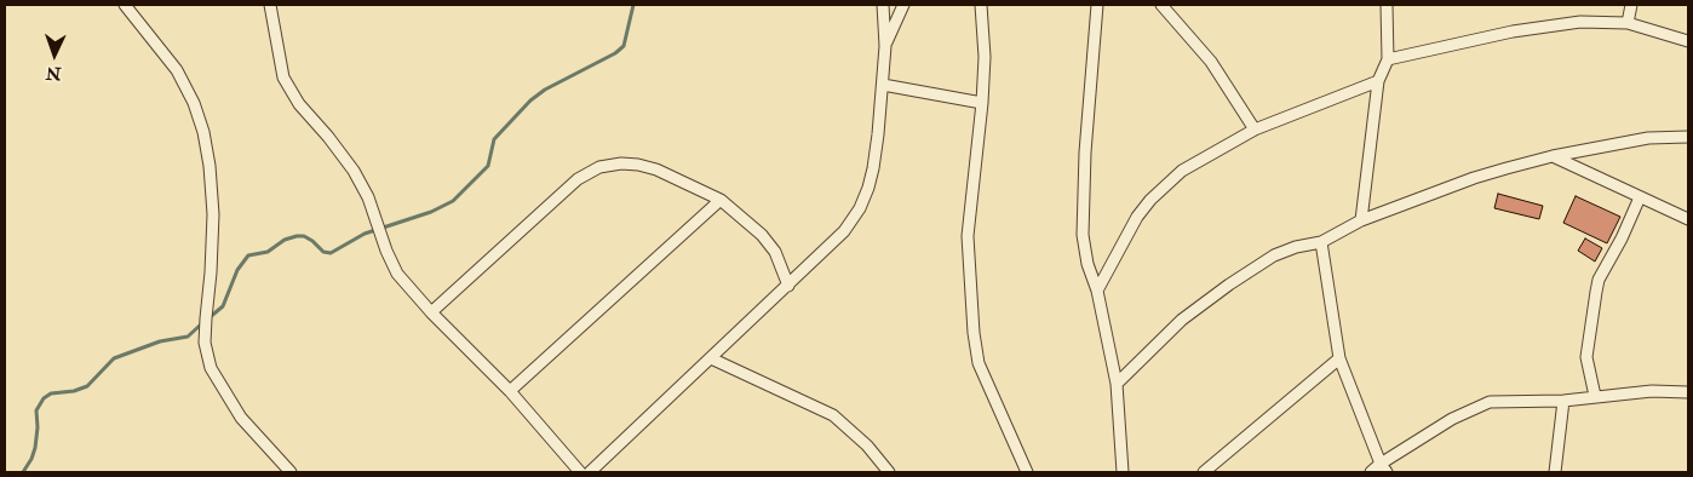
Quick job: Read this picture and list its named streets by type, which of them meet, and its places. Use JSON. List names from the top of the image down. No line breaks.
{"north":"bottom"}
